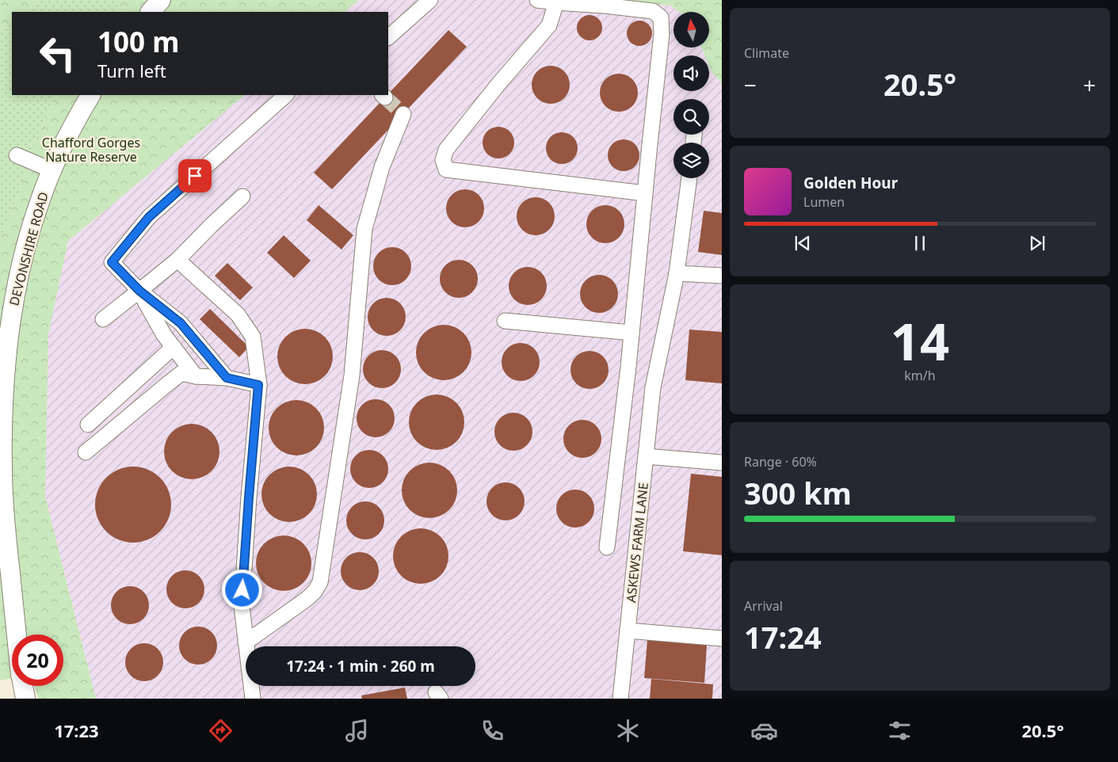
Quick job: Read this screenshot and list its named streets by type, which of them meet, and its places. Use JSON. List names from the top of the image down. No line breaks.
{"streets":{"main road":["DEVONSHIRE ROAD"],"street":["ASKEWS FARM LANE"]},"parks":["Chafford Gorges Nature Reserve"],"north":"top","page":{"tile":["Climate",["14","km/h"],["Range · 60%","300 km"],["Arrival","17:24"]],"turn":["100 m","Turn left"],"heat":["−","20.5°","+"],"song":["Golden Hour","Lumen"],"limit":"20","trip":"17:24 · 1 min · 260 m","tabs":["17:23","20.5°"]}}
